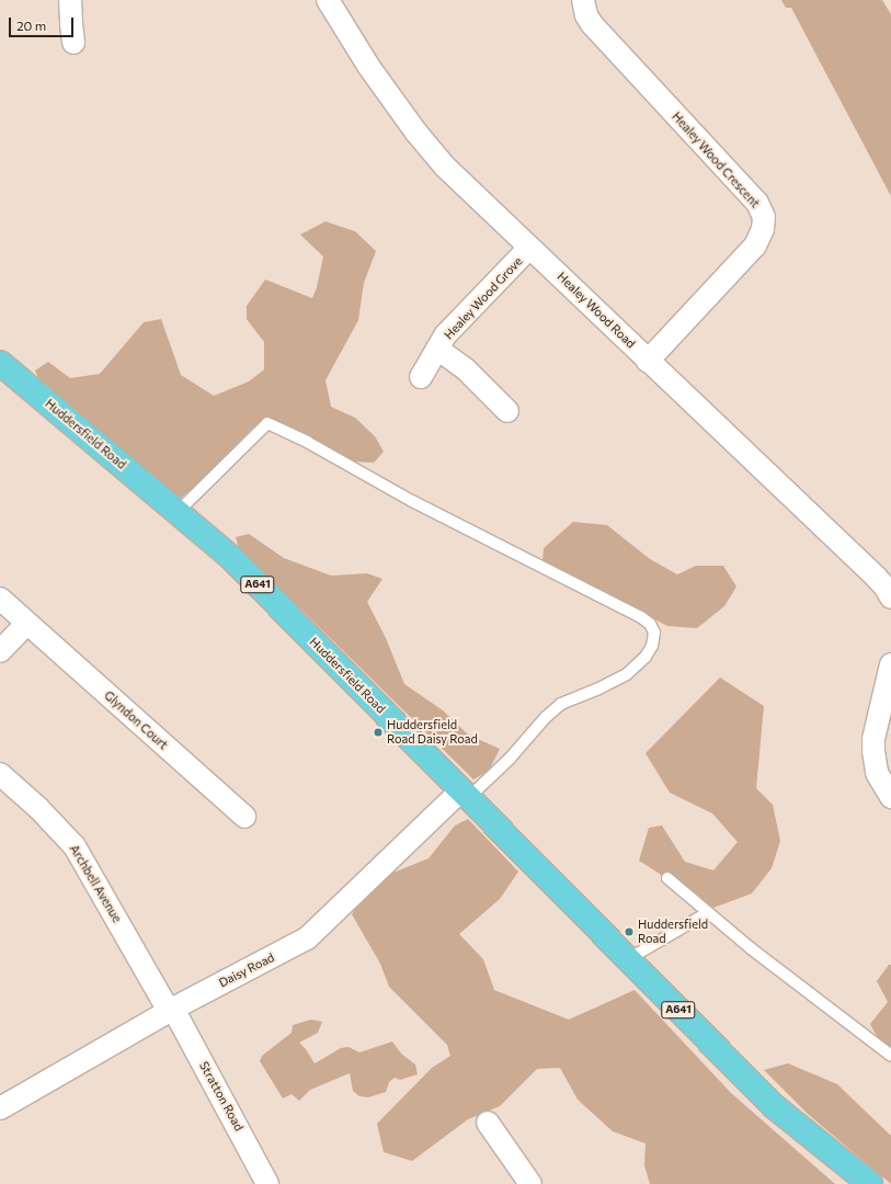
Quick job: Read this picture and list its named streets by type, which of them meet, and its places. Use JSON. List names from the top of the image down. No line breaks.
{"streets":{"main road":["Huddersfield Road","A641"],"street":["Healey Wood Crescent","Healey Wood Grove","Healey Wood Road","Glyndon Court","Archbell Avenue","Daisy Road","Stratton Road"]},"crossings":[["Healey Wood Crescent","Healey Wood Road"],["Healey Wood Grove","Healey Wood Road"],["Huddersfield Road","Daisy Road"],["Archbell Avenue","Daisy Road"],["Archbell Avenue","Stratton Road"],["Daisy Road","Stratton Road"]],"places":["Huddersfield Road Daisy Road","Huddersfield Road"],"scale_bar":"20 m"}
